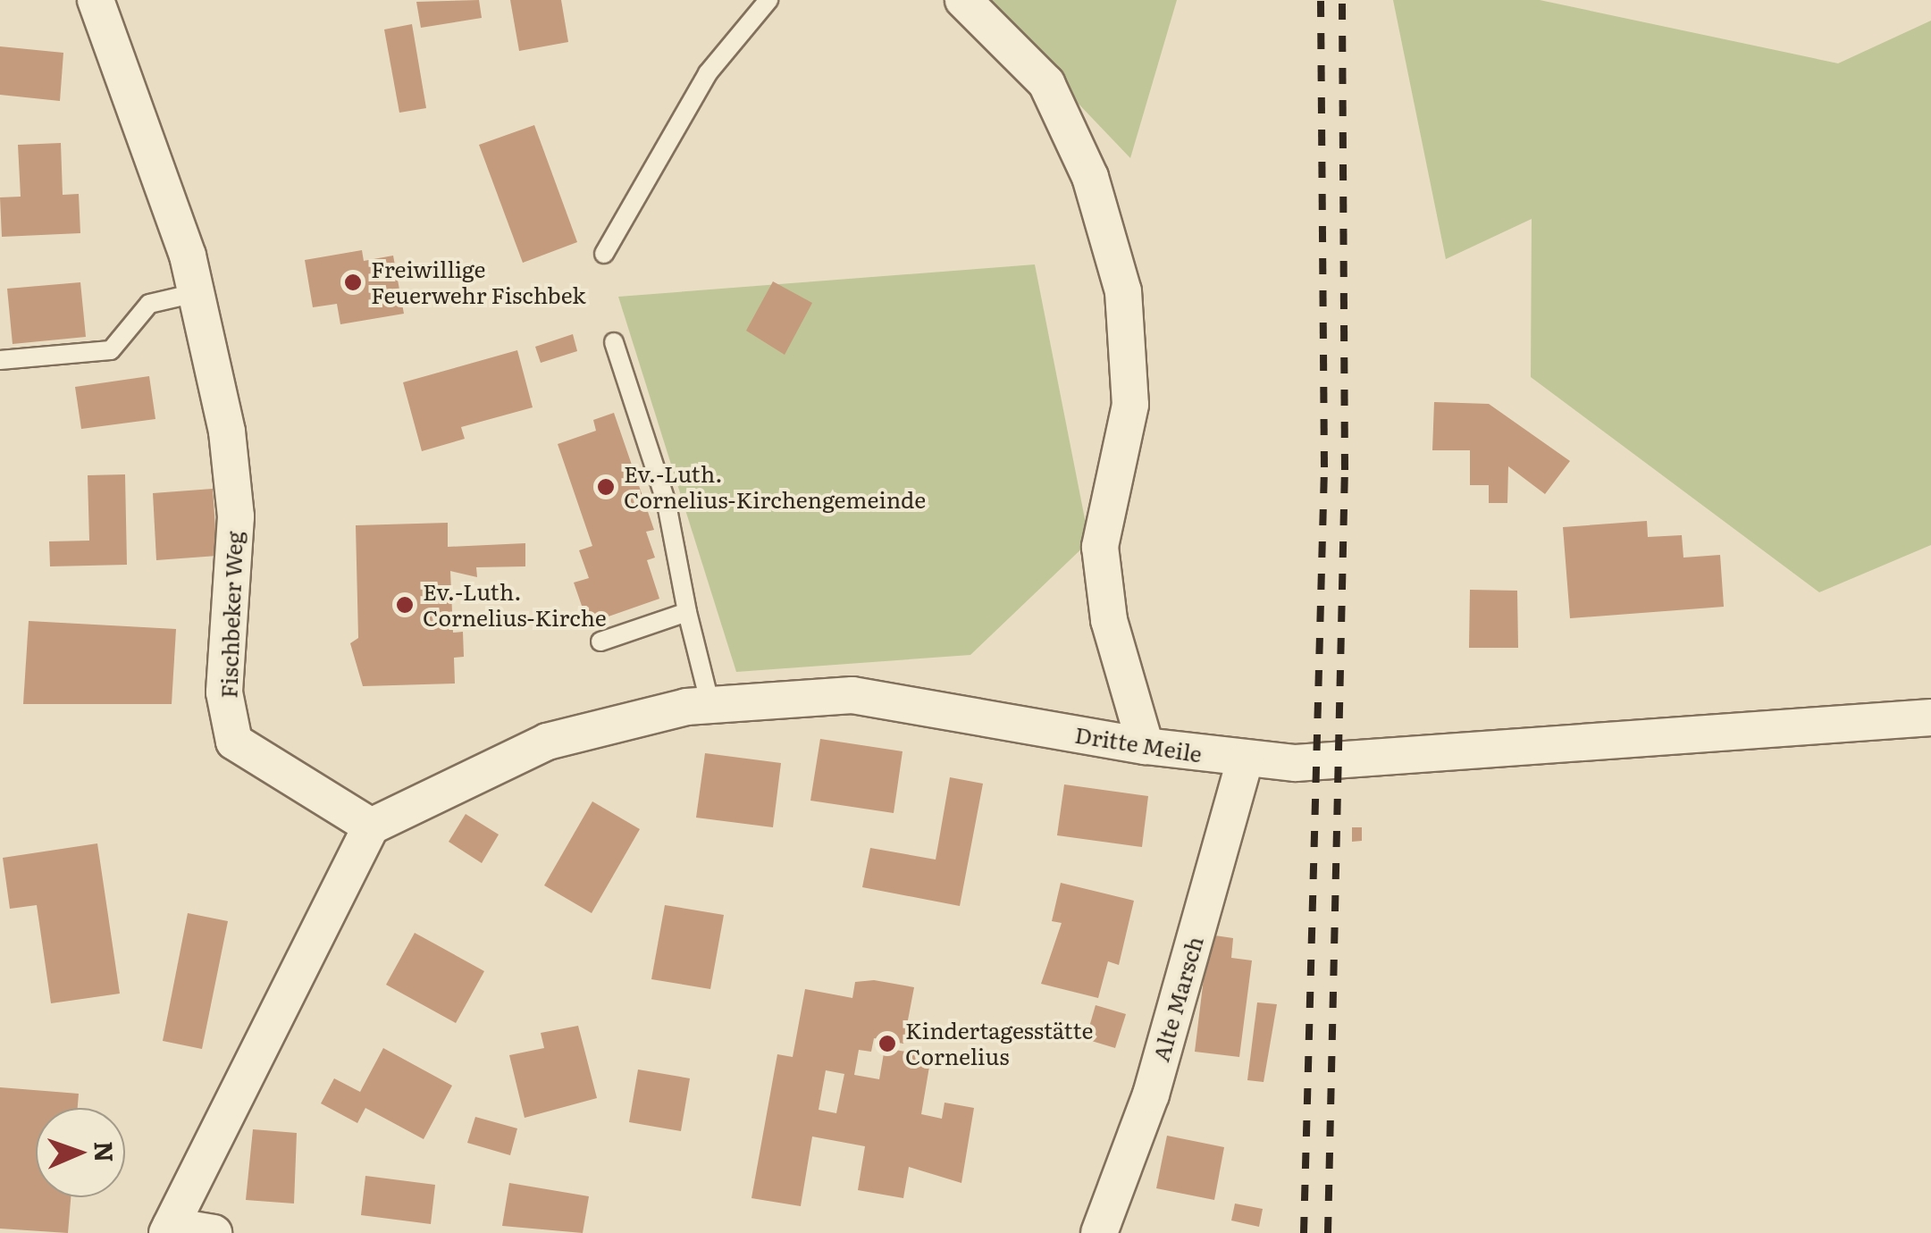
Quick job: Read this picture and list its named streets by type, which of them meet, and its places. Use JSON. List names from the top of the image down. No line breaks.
{"streets":{"street":["Fischbeker Weg","Dritte Meile","Alte Marsch"]},"crossings":[["Fischbeker Weg","Dritte Meile"],["Dritte Meile","Alte Marsch"]],"places":["Freiwillige Feuerwehr Fischbek","Ev.-Luth. Cornelius-Kirchengemeinde","Ev.-Luth. Cornelius-Kirche","Kindertagesstätte Cornelius"],"north":"right"}
